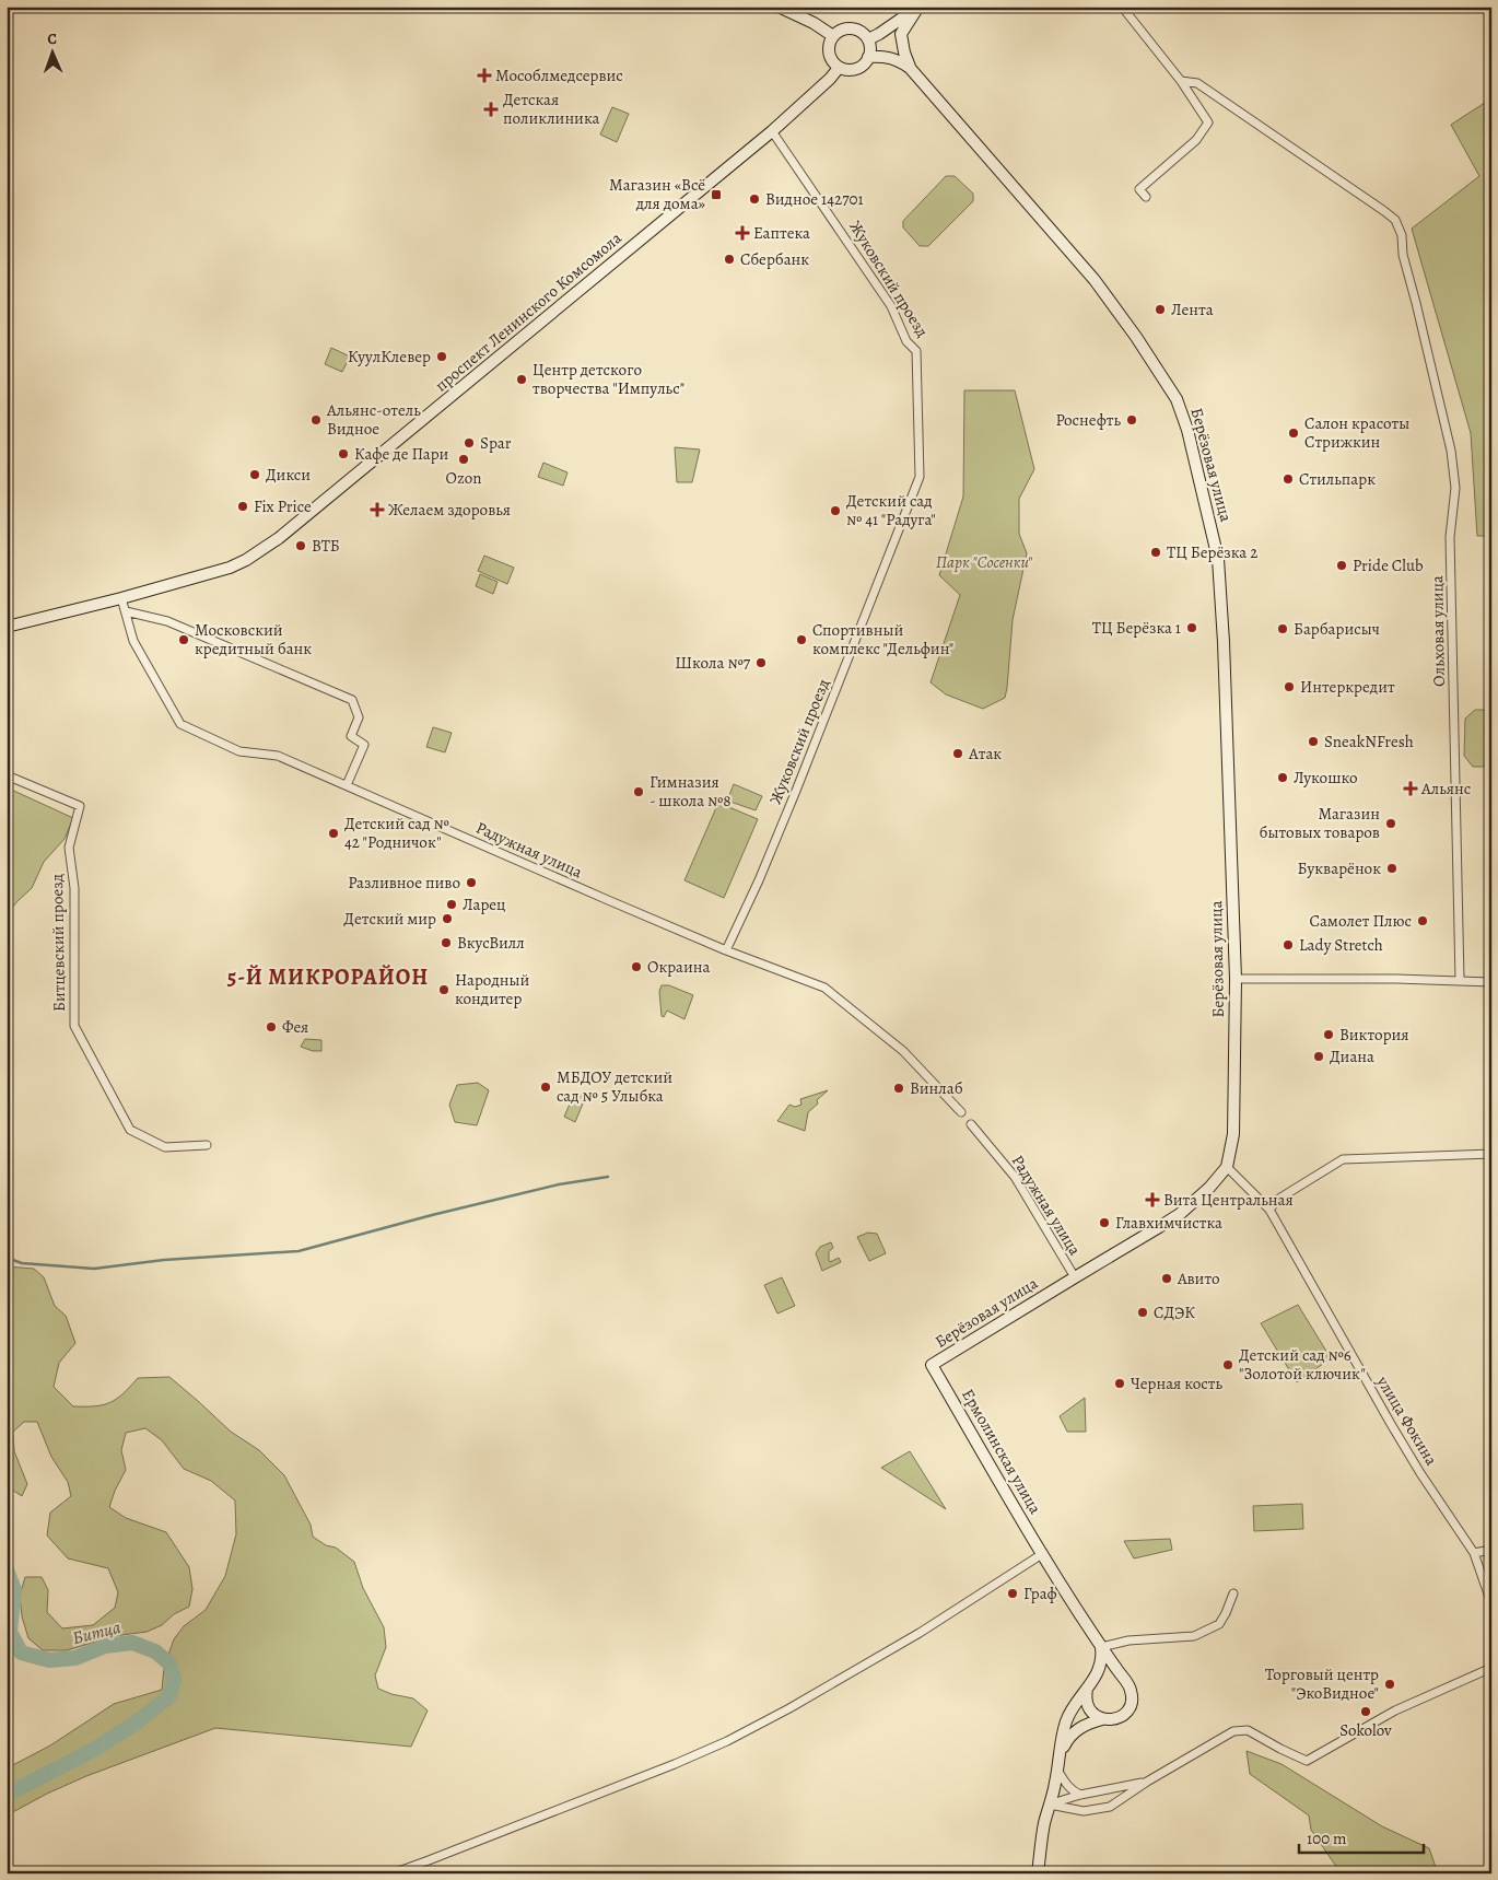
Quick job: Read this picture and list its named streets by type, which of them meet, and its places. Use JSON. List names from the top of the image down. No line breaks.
{"streets":{"street":["Жуковский проезд","проспект Ленинского Комсомола","Берёзовая улица","Ольховая улица","Радужная улица","Битцевский проезд","улица Фокина","Ермолинская улица"]},"crossings":[["Жуковский проезд","проспект Ленинского Комсомола"],["Жуковский проезд","Радужная улица"],["проспект Ленинского Комсомола","Радужная улица"],["Берёзовая улица","Радужная улица"],["Берёзовая улица","улица Фокина"],["Берёзовая улица","Ермолинская улица"]],"districts":["5-Й МИКРОРАЙОН"],"water":["Битца"],"parks":["Парк \"Сосенки\""],"places":{"health":["Мособлмедсервис","Детская поликлиника","Еаптека","Желаем здоровья","Альянс","Вита Центральная"],"transit":["Магазин «Всё для дома»"],"other":["Видное 142701","Сбербанк","Лента","КуулКлевер","Центр детского творчества \"Импульс\"","Альянс-отель Видное","Роснефть","Салон красоты Стрижкин","Spar","Кафе де Пари","Ozon","Дикси","Стильпарк","Fix Price","Детский сад № 41 \"Радуга\"","ВТБ","ТЦ Берёзка 2","Pride Club","ТЦ Берёзка 1","Барбарисыч","Московский кредитный банк","Спортивный комплекс \"Дельфин\"","Школа №7","Интеркредит","SneakNFresh","Атак","Лукошко","Гимназия - школа №8","Магазин бытовых товаров","Детский сад № 42 \"Родничок\"","Букварёнок","Разливное пиво","Ларец","Детский мир","Самолет Плюс","ВкусВилл","Lady Stretch","Окраина","Народный кондитер","Фея","Виктория","Диана","МБДОУ детский сад № 5 Улыбка","Винлаб","Главхимчистка","Авито","СДЭК","Детский сад №6 \"Золотой ключик\"","Черная кость","Граф","Торговый центр \"ЭкоВидное\"","Sokolov"]},"scale_bar":"100 m","north":"top"}
